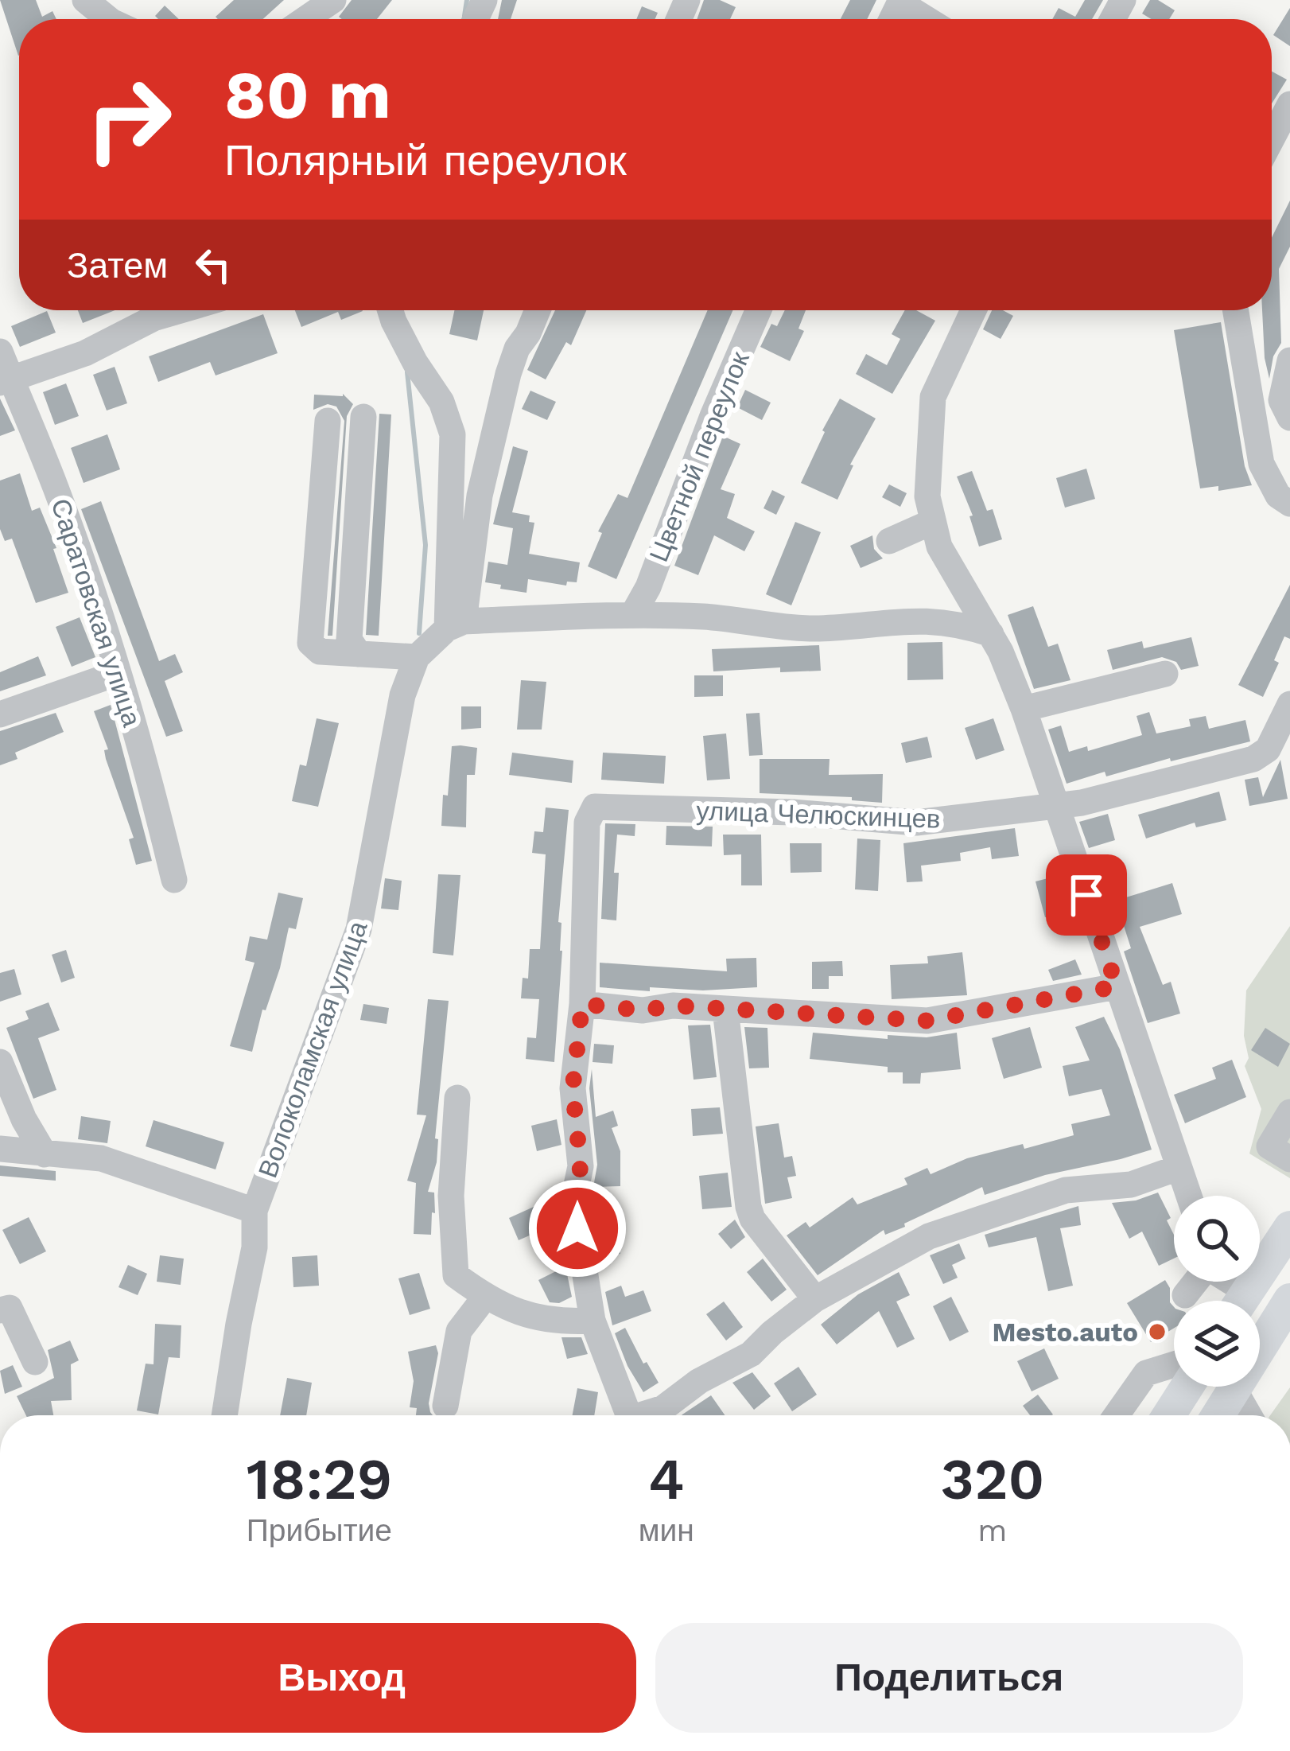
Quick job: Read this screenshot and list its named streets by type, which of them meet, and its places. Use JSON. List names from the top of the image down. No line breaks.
{"streets":{"street":["Цветной переулок","Саратовская улица","улица Челюскинцев","Волоколамская улица"]},"places":["Mesto.auto"],"page":{"turn":["80 m","Полярный переулок"],"then":"Затем","eta":["18:29","Прибытие","4","мин","320","m"],"buttons":["Выход","Поделиться"]}}
